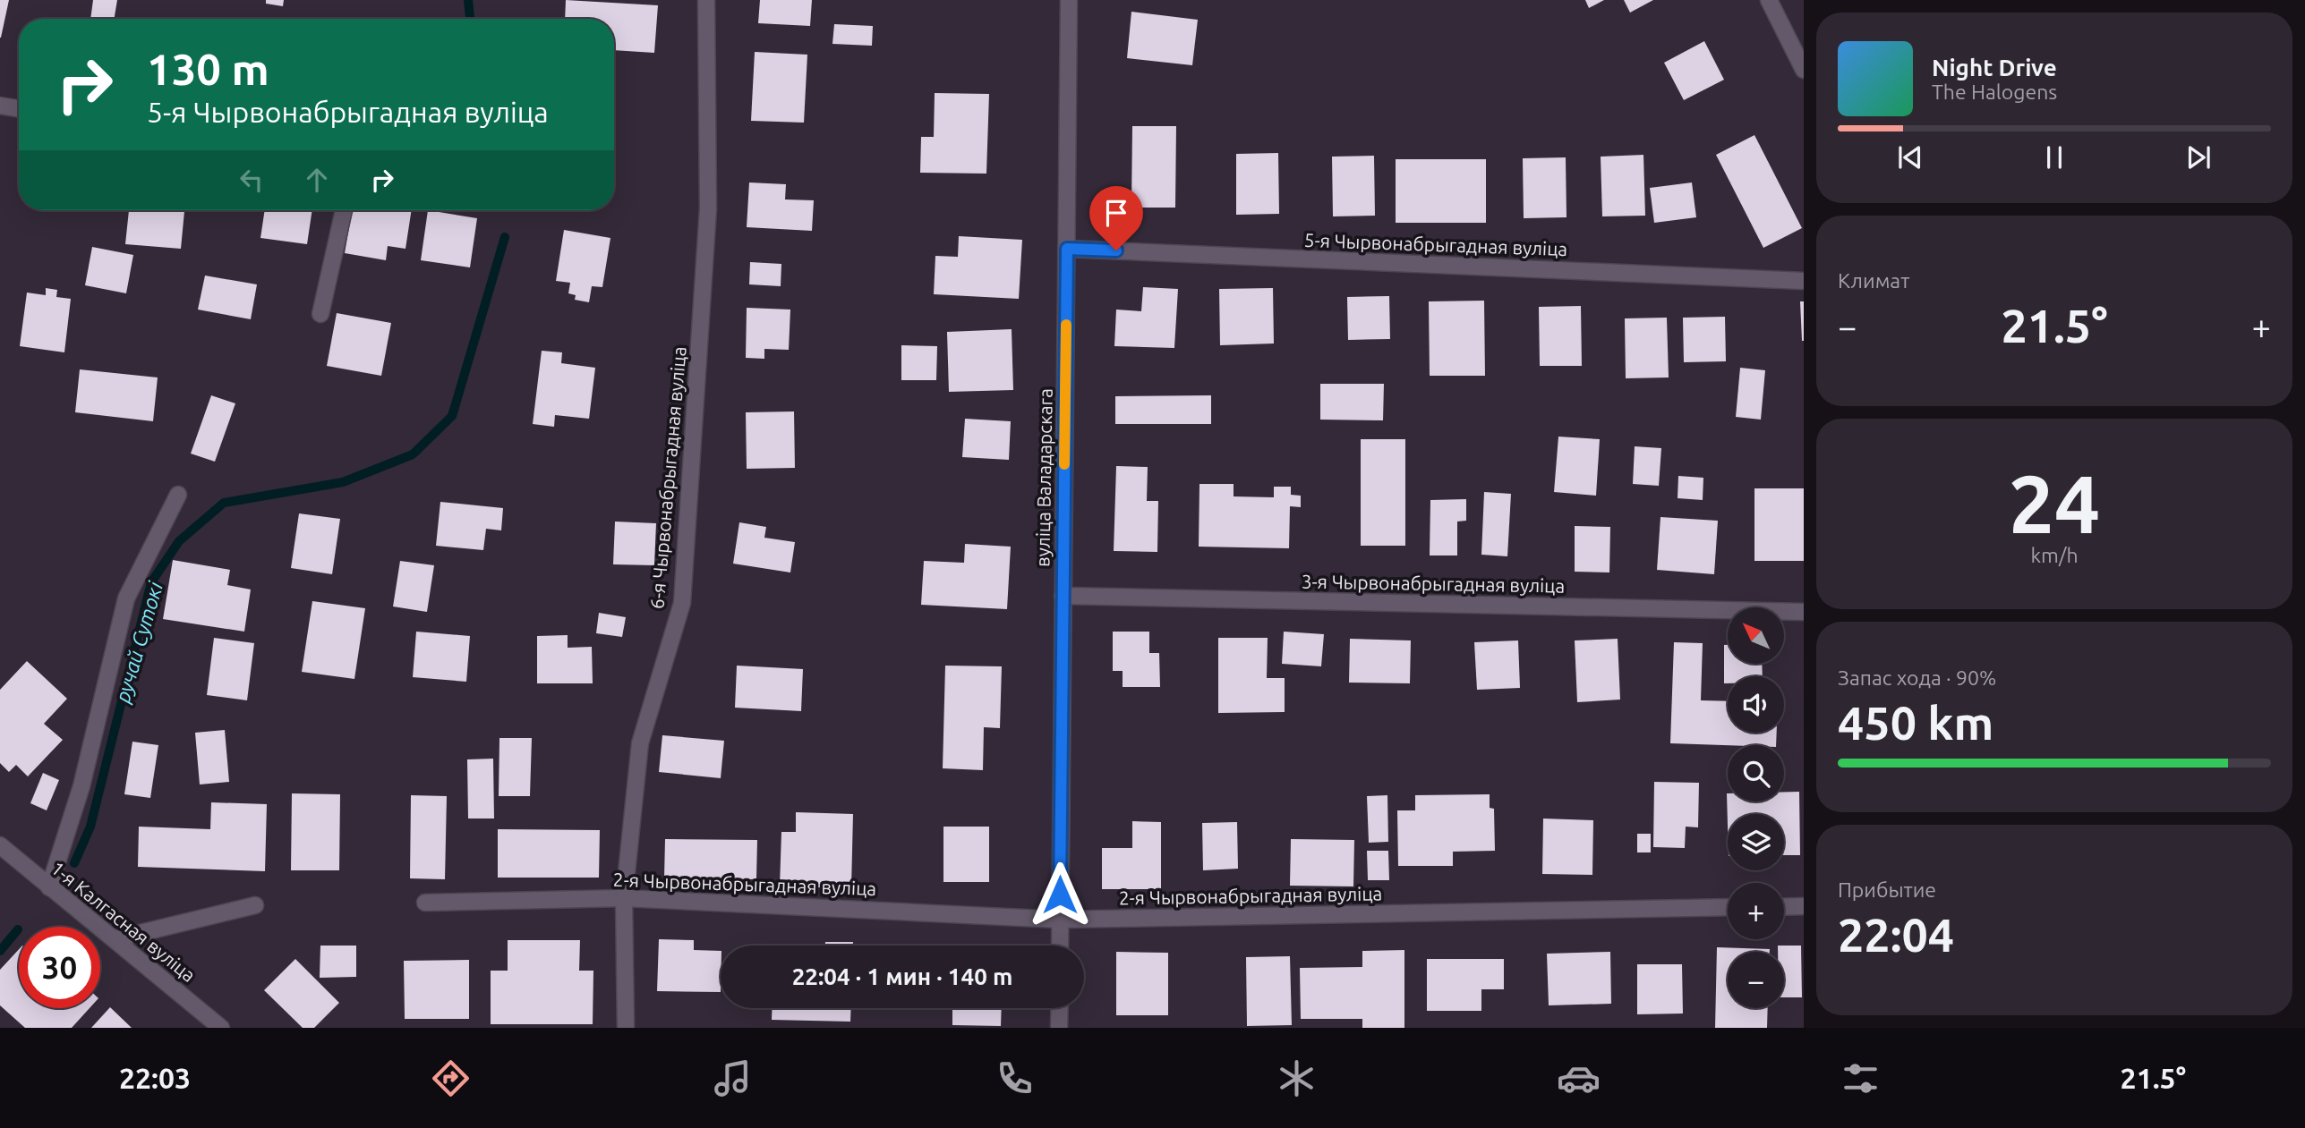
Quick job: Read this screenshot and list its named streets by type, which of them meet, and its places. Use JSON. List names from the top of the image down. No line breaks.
{"streets":{"street":["5-я Чырвонабрыгадная вуліца","6-я Чырвонабрыгадная вуліца","вуліца Валадарскага","3-я Чырвонабрыгадная вуліца","2-я Чырвонабрыгадная вуліца","1-я Калгасная вуліца"]},"crossings":[["5-я Чырвонабрыгадная вуліца","вуліца Валадарскага"],["6-я Чырвонабрыгадная вуліца","2-я Чырвонабрыгадная вуліца"],["вуліца Валадарскага","3-я Чырвонабрыгадная вуліца"],["вуліца Валадарскага","2-я Чырвонабрыгадная вуліца"]],"water":["ручай Сутокі"],"north":"top left","page":{"turn":["130 m","5-я Чырвонабрыгадная вуліца"],"song":["Night Drive","The Halogens"],"tile":["Климат",["24","km/h"],["Запас хода · 90%","450 km"],["Прибытие","22:04"]],"heat":["−","21.5°","+"],"map_buttons":["+","−"],"limit":"30","trip":"22:04 · 1 мин · 140 m","tabs":["22:03","21.5°"]}}
